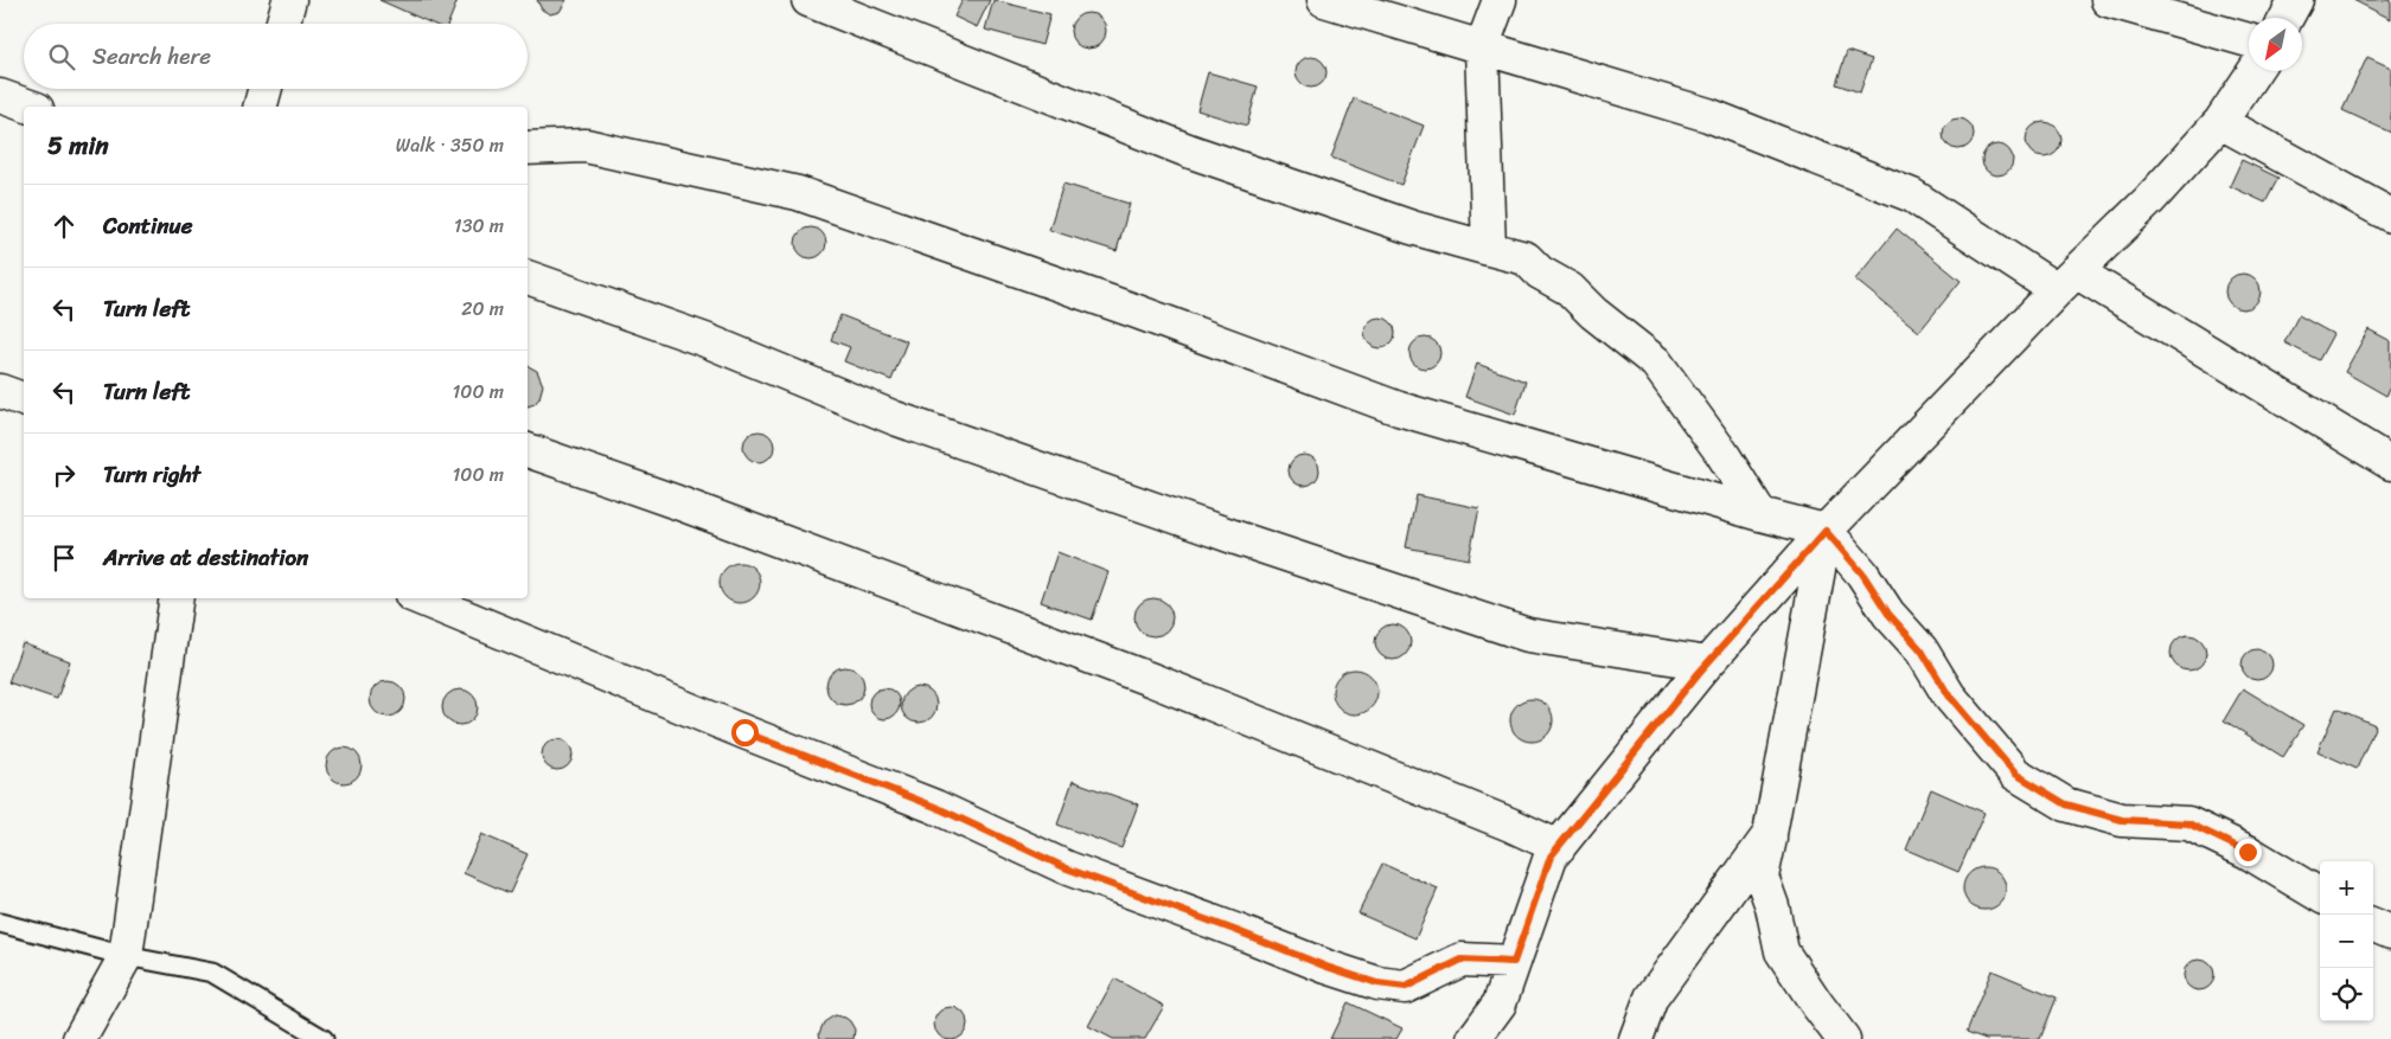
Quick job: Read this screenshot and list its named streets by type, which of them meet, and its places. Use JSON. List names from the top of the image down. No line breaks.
{"north":"bottom left","page":{"search":"Search here","heading":["5 min","Walk · 350 m"],"list":[["Continue","130 m"],["Turn left","20 m"],["Turn left","100 m"],["Turn right","100 m"],"Arrive at destination"],"map_buttons":["+","−"]}}
